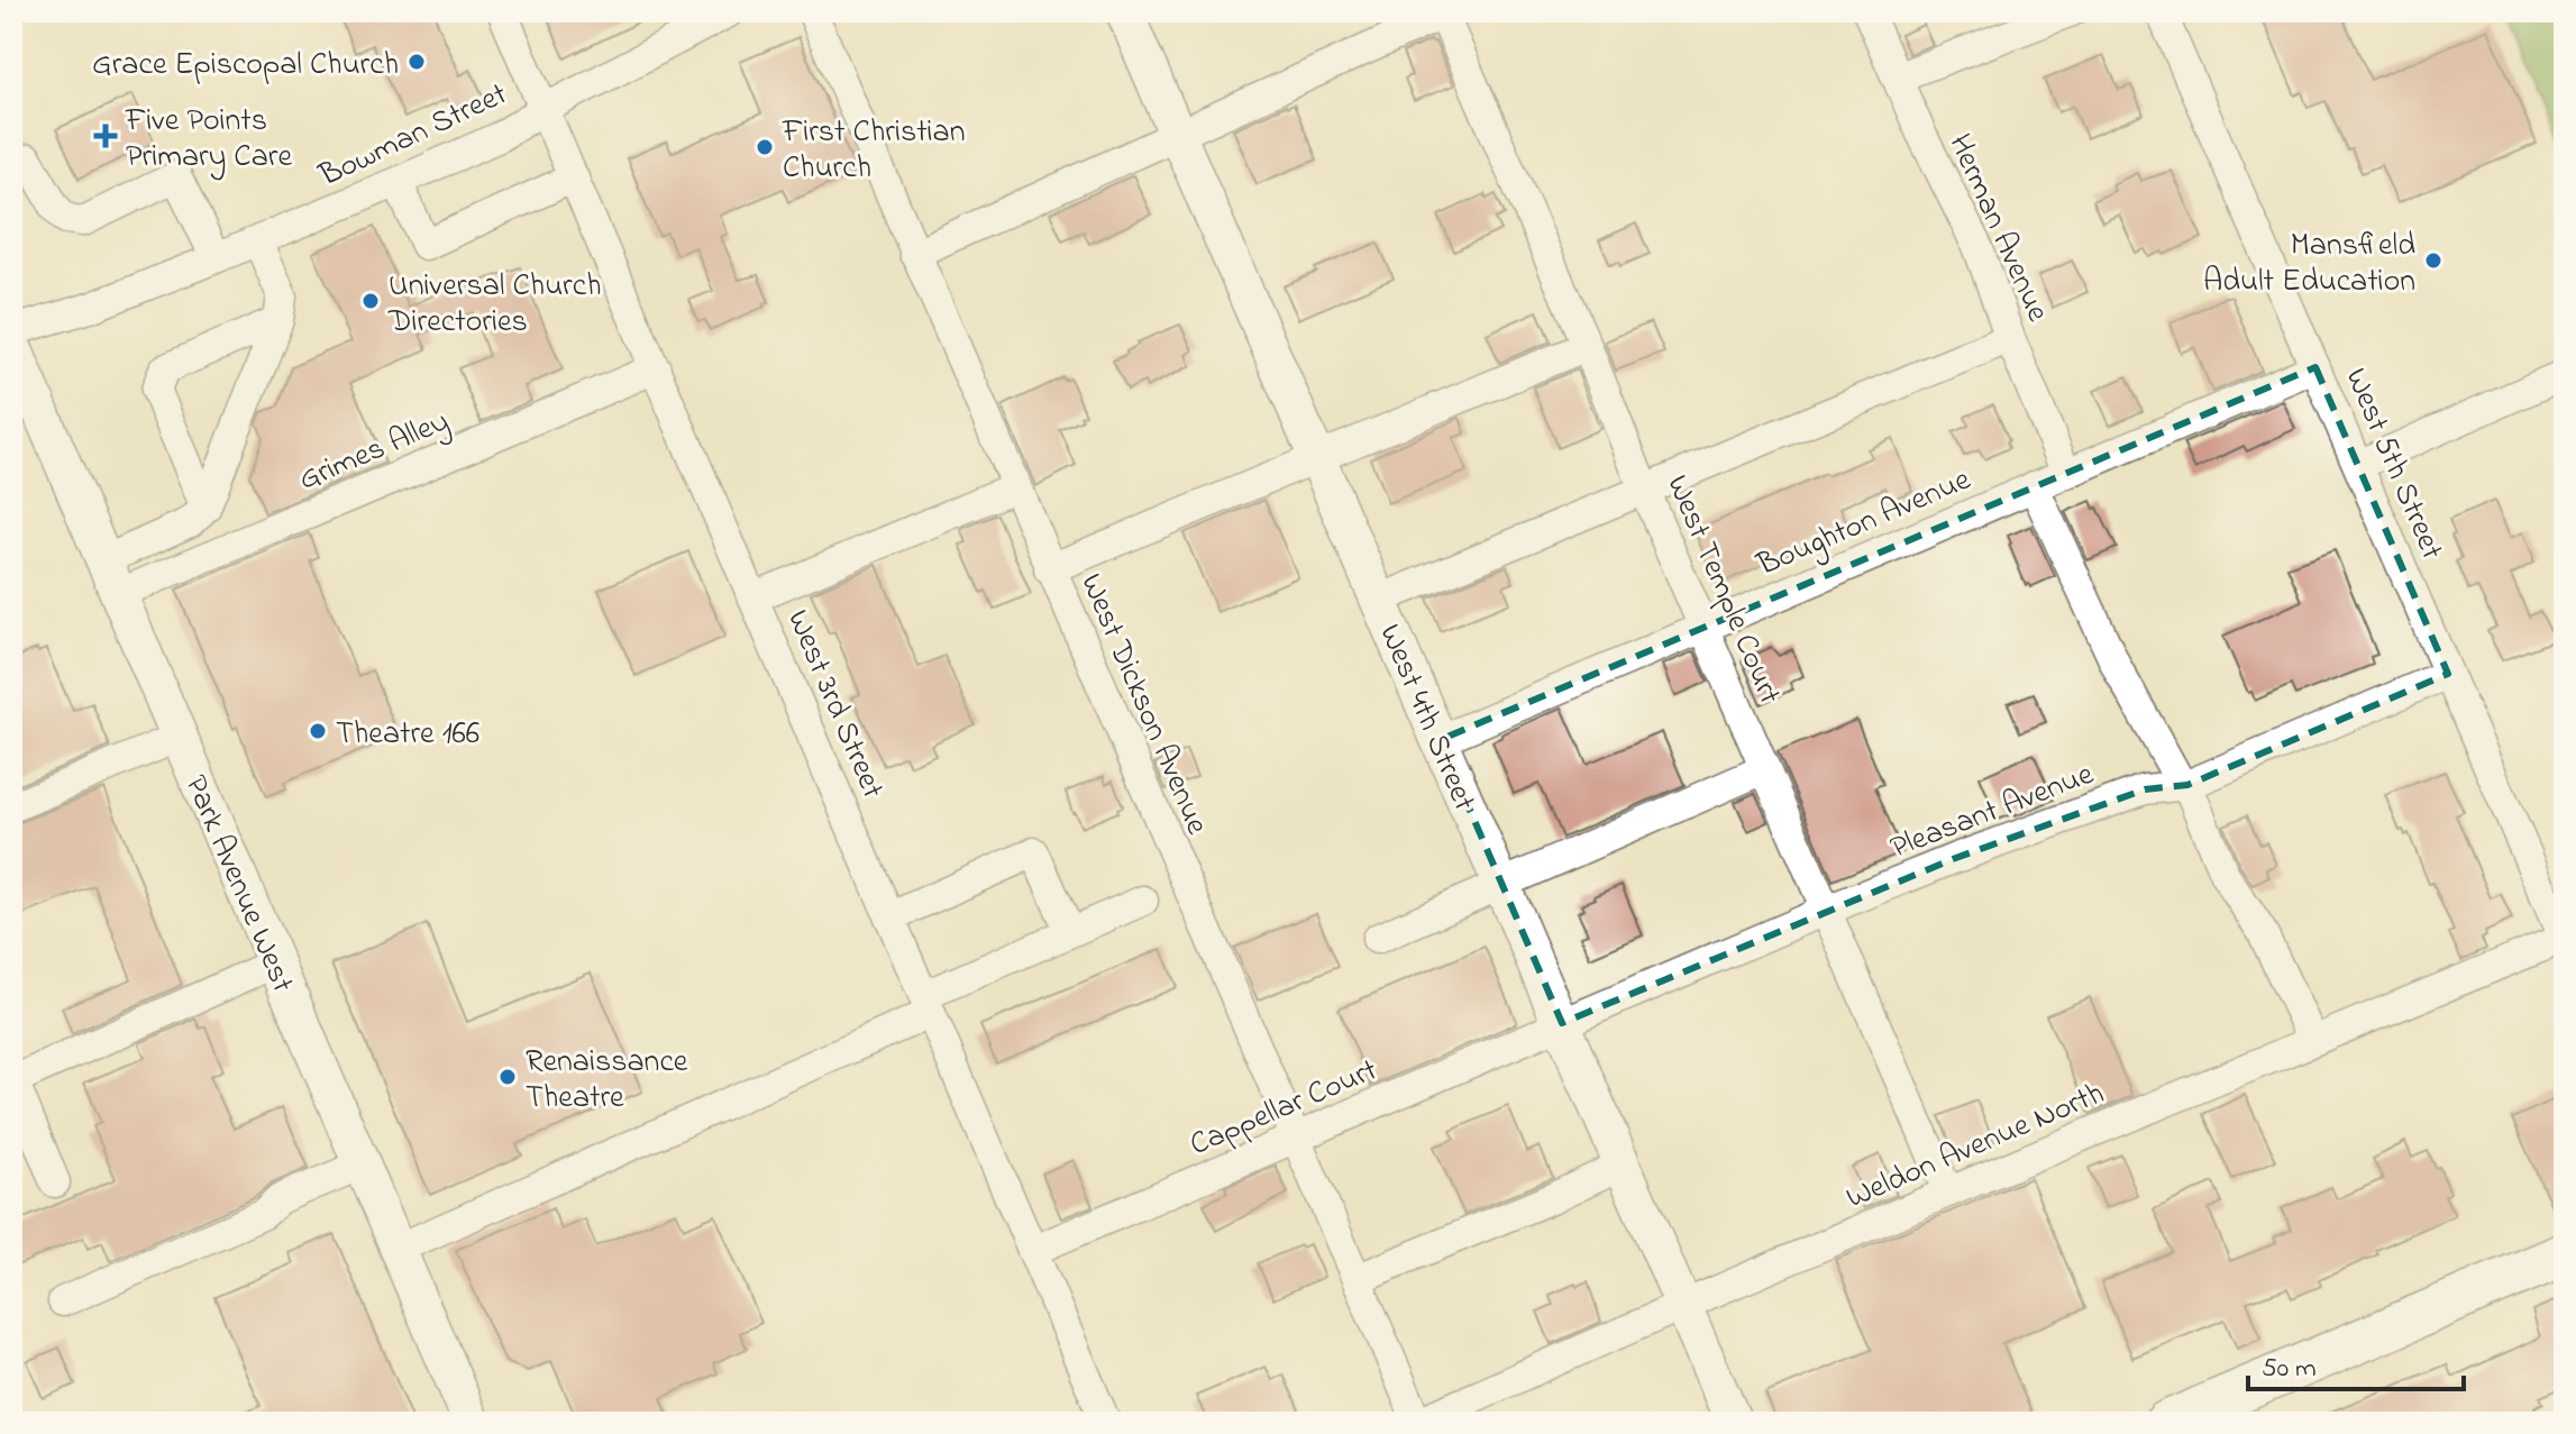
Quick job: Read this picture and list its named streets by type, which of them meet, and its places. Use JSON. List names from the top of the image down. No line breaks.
{"streets":{"main road":["West 4th Street","Park Avenue West"],"street":["Bowman Street","Herman Avenue","Grimes Alley","West 5th Street","Boughton Avenue","West Temple Court","West 3rd Street","West Dickson Avenue","Pleasant Avenue","Cappellar Court","Weldon Avenue North"]},"crossings":[["Bowman Street","West 3rd Street"],["Herman Avenue","Boughton Avenue"],["Grimes Alley","West 3rd Street"],["Grimes Alley","Park Avenue West"],["West 5th Street","Boughton Avenue"],["West 5th Street","Pleasant Avenue"],["West 5th Street","Weldon Avenue North"],["Boughton Avenue","West Temple Court"],["Boughton Avenue","West 4th Street"],["West Temple Court","Pleasant Avenue"],["West Temple Court","Weldon Avenue North"],["West 3rd Street","Cappellar Court"],["West Dickson Avenue","Cappellar Court"],["West Dickson Avenue","Weldon Avenue North"],["West 4th Street","Pleasant Avenue"],["West 4th Street","Cappellar Court"],["West 4th Street","Weldon Avenue North"],["Pleasant Avenue","Cappellar Court"]],"places":{"other":["Grace Episcopal Church","First Christian Church","Mansfield Adult Education","Universal Church Directories","Theatre 166","Renaissance Theatre"],"health":["Five Points Primary Care"]},"scale_bar":"50 m"}
